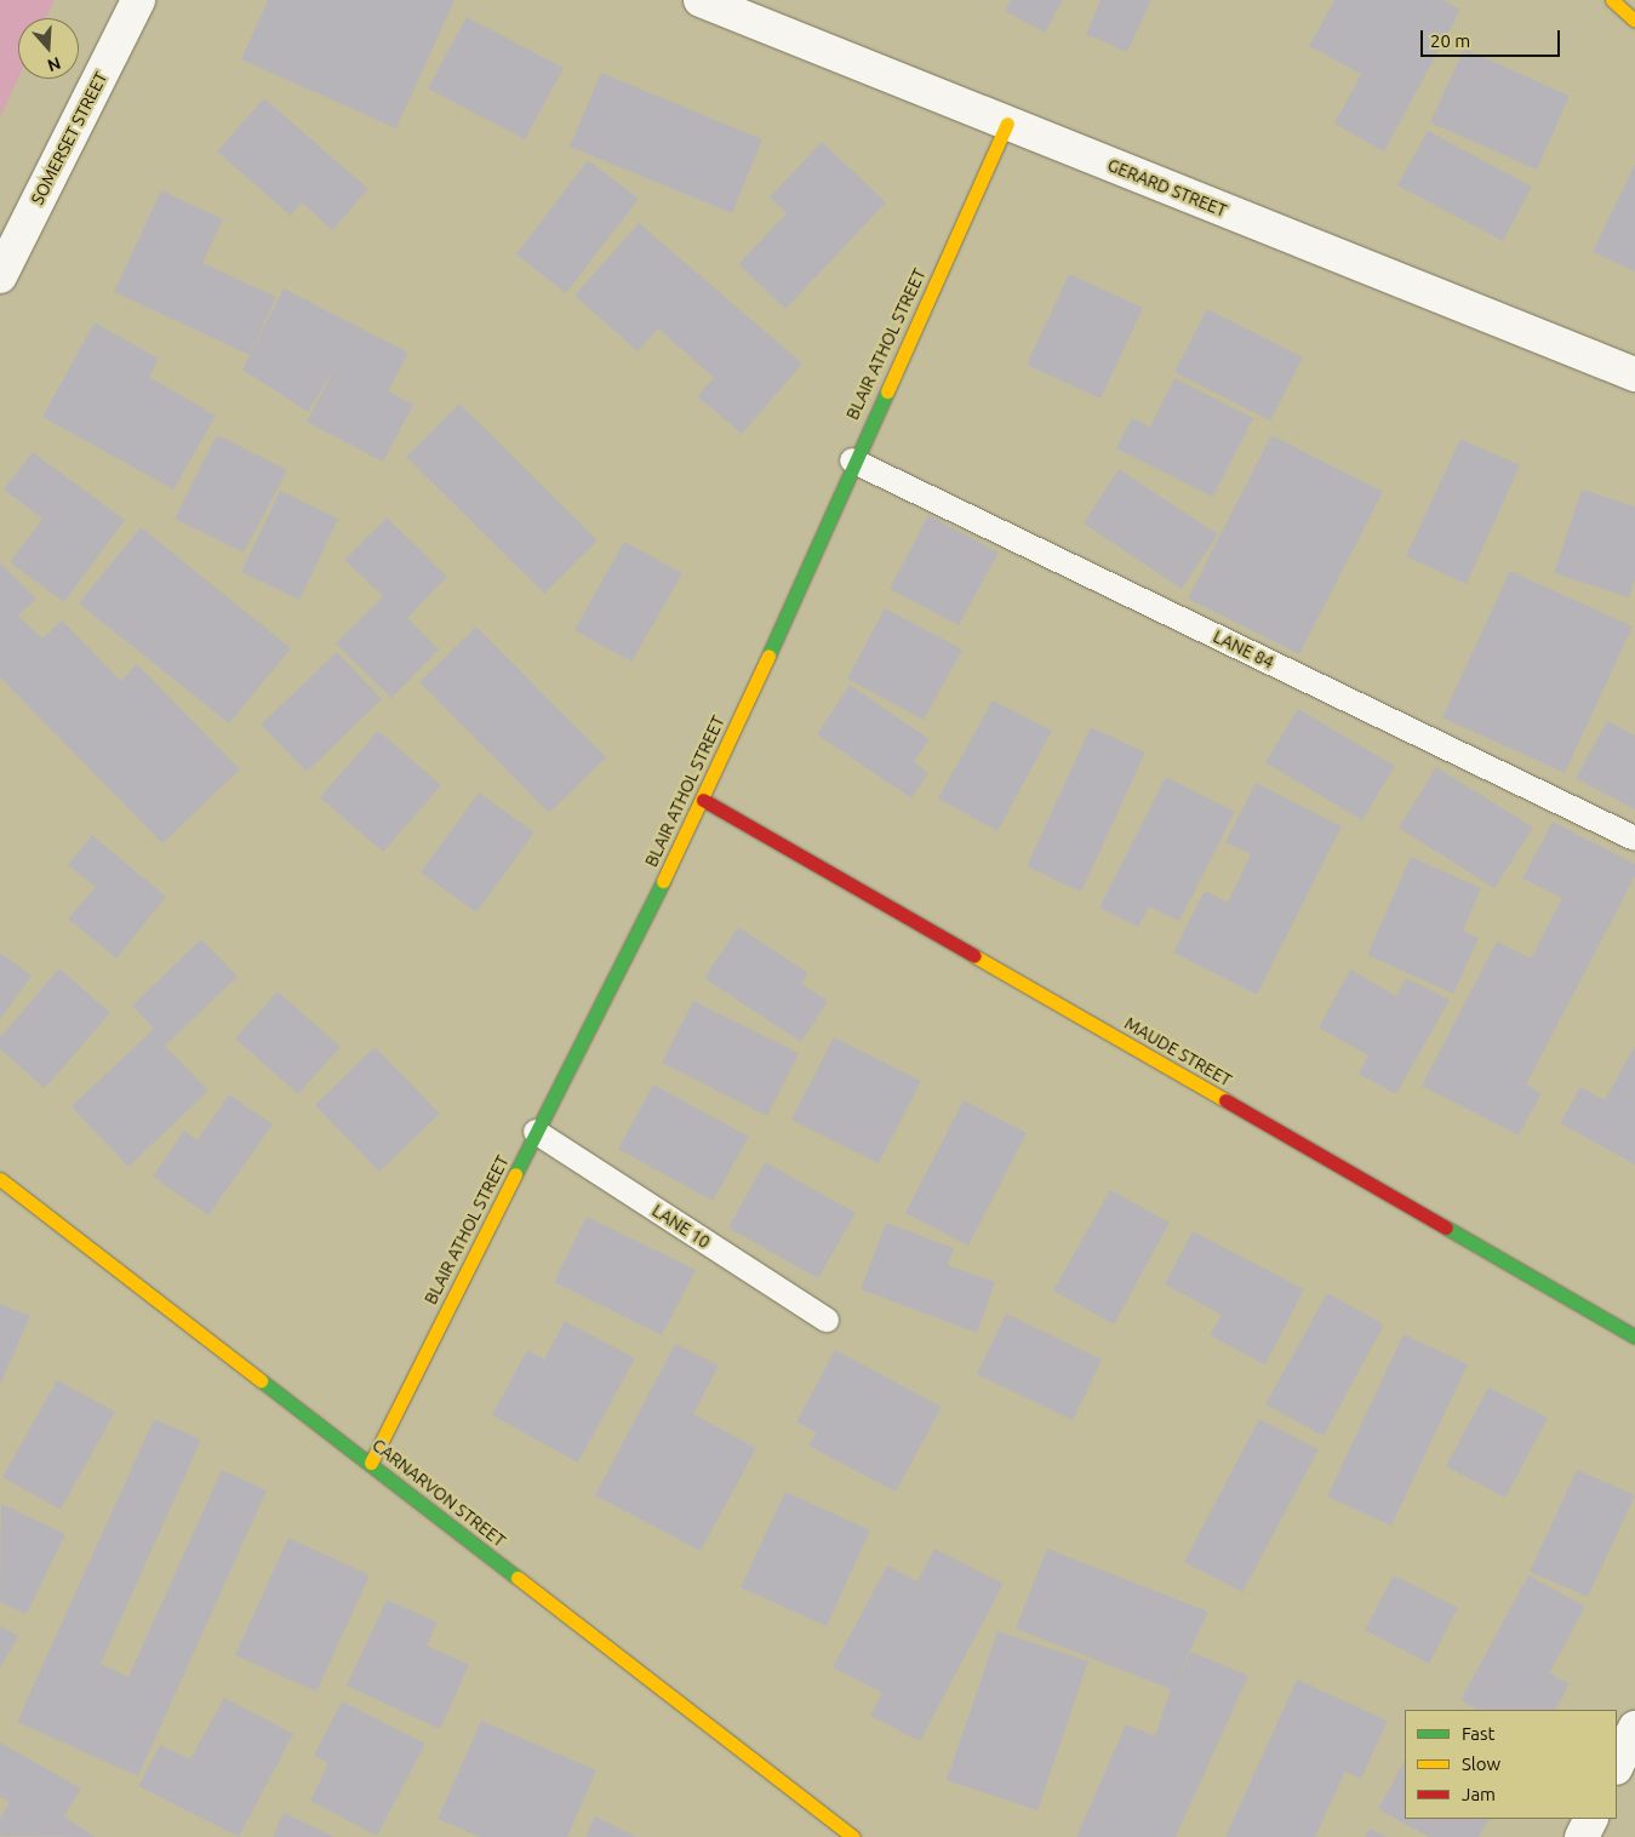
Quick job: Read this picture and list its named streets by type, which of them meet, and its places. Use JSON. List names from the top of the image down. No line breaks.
{"streets":{"main road":["BLAIR ATHOL STREET","MAUDE STREET","CARNARVON STREET"],"street":["SOMERSET STREET","GERARD STREET"],"lane":["LANE 84","LANE 10"]},"crossings":[["GERARD STREET","BLAIR ATHOL STREET"],["BLAIR ATHOL STREET","LANE 84"],["BLAIR ATHOL STREET","MAUDE STREET"],["BLAIR ATHOL STREET","LANE 10"],["BLAIR ATHOL STREET","CARNARVON STREET"]],"legend":["Fast","Slow","Jam"],"scale_bar":"20 m","north":"bottom"}
